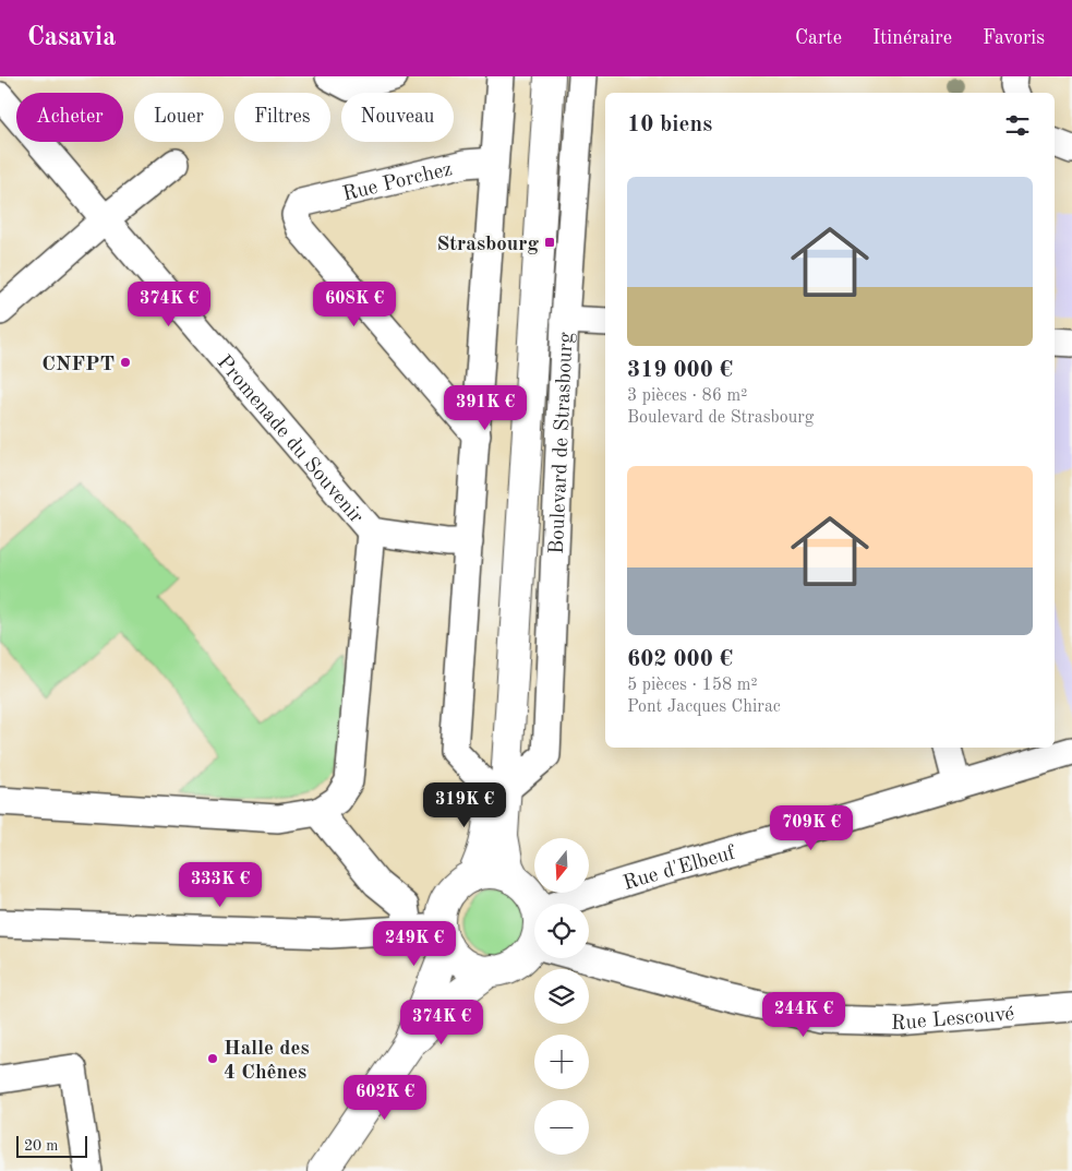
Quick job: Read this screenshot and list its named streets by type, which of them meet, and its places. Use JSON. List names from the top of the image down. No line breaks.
{"streets":{"main road":["Boulevard de Strasbourg"],"street":["Rue Porchez","Promenade du Souvenir","Rue d'Elbeuf","Rue Lescouvé"]},"places":{"transit":["Strasbourg"],"other":["CNFPT","Halle des 4 Chênes"]},"scale_bar":"20 m","north":"bottom","page":{"header":"Casavia","nav":["Carte","Itinéraire","Favoris"],"chip":["Acheter","Louer","Filtres","Nouveau"],"heading":"10 biens","list":[{"name":"319 000 €","note":"3 pièces · 86 m² · Boulevard de Strasbourg"},{"name":"602 000 €","note":"5 pièces · 158 m² · Pont Jacques Chirac"}],"price":["374K €","608K €","391K €","319K €","709K €","333K €","249K €","244K €","374K €","602K €"],"map_buttons":["+","−"],"scale":"20 m"}}
